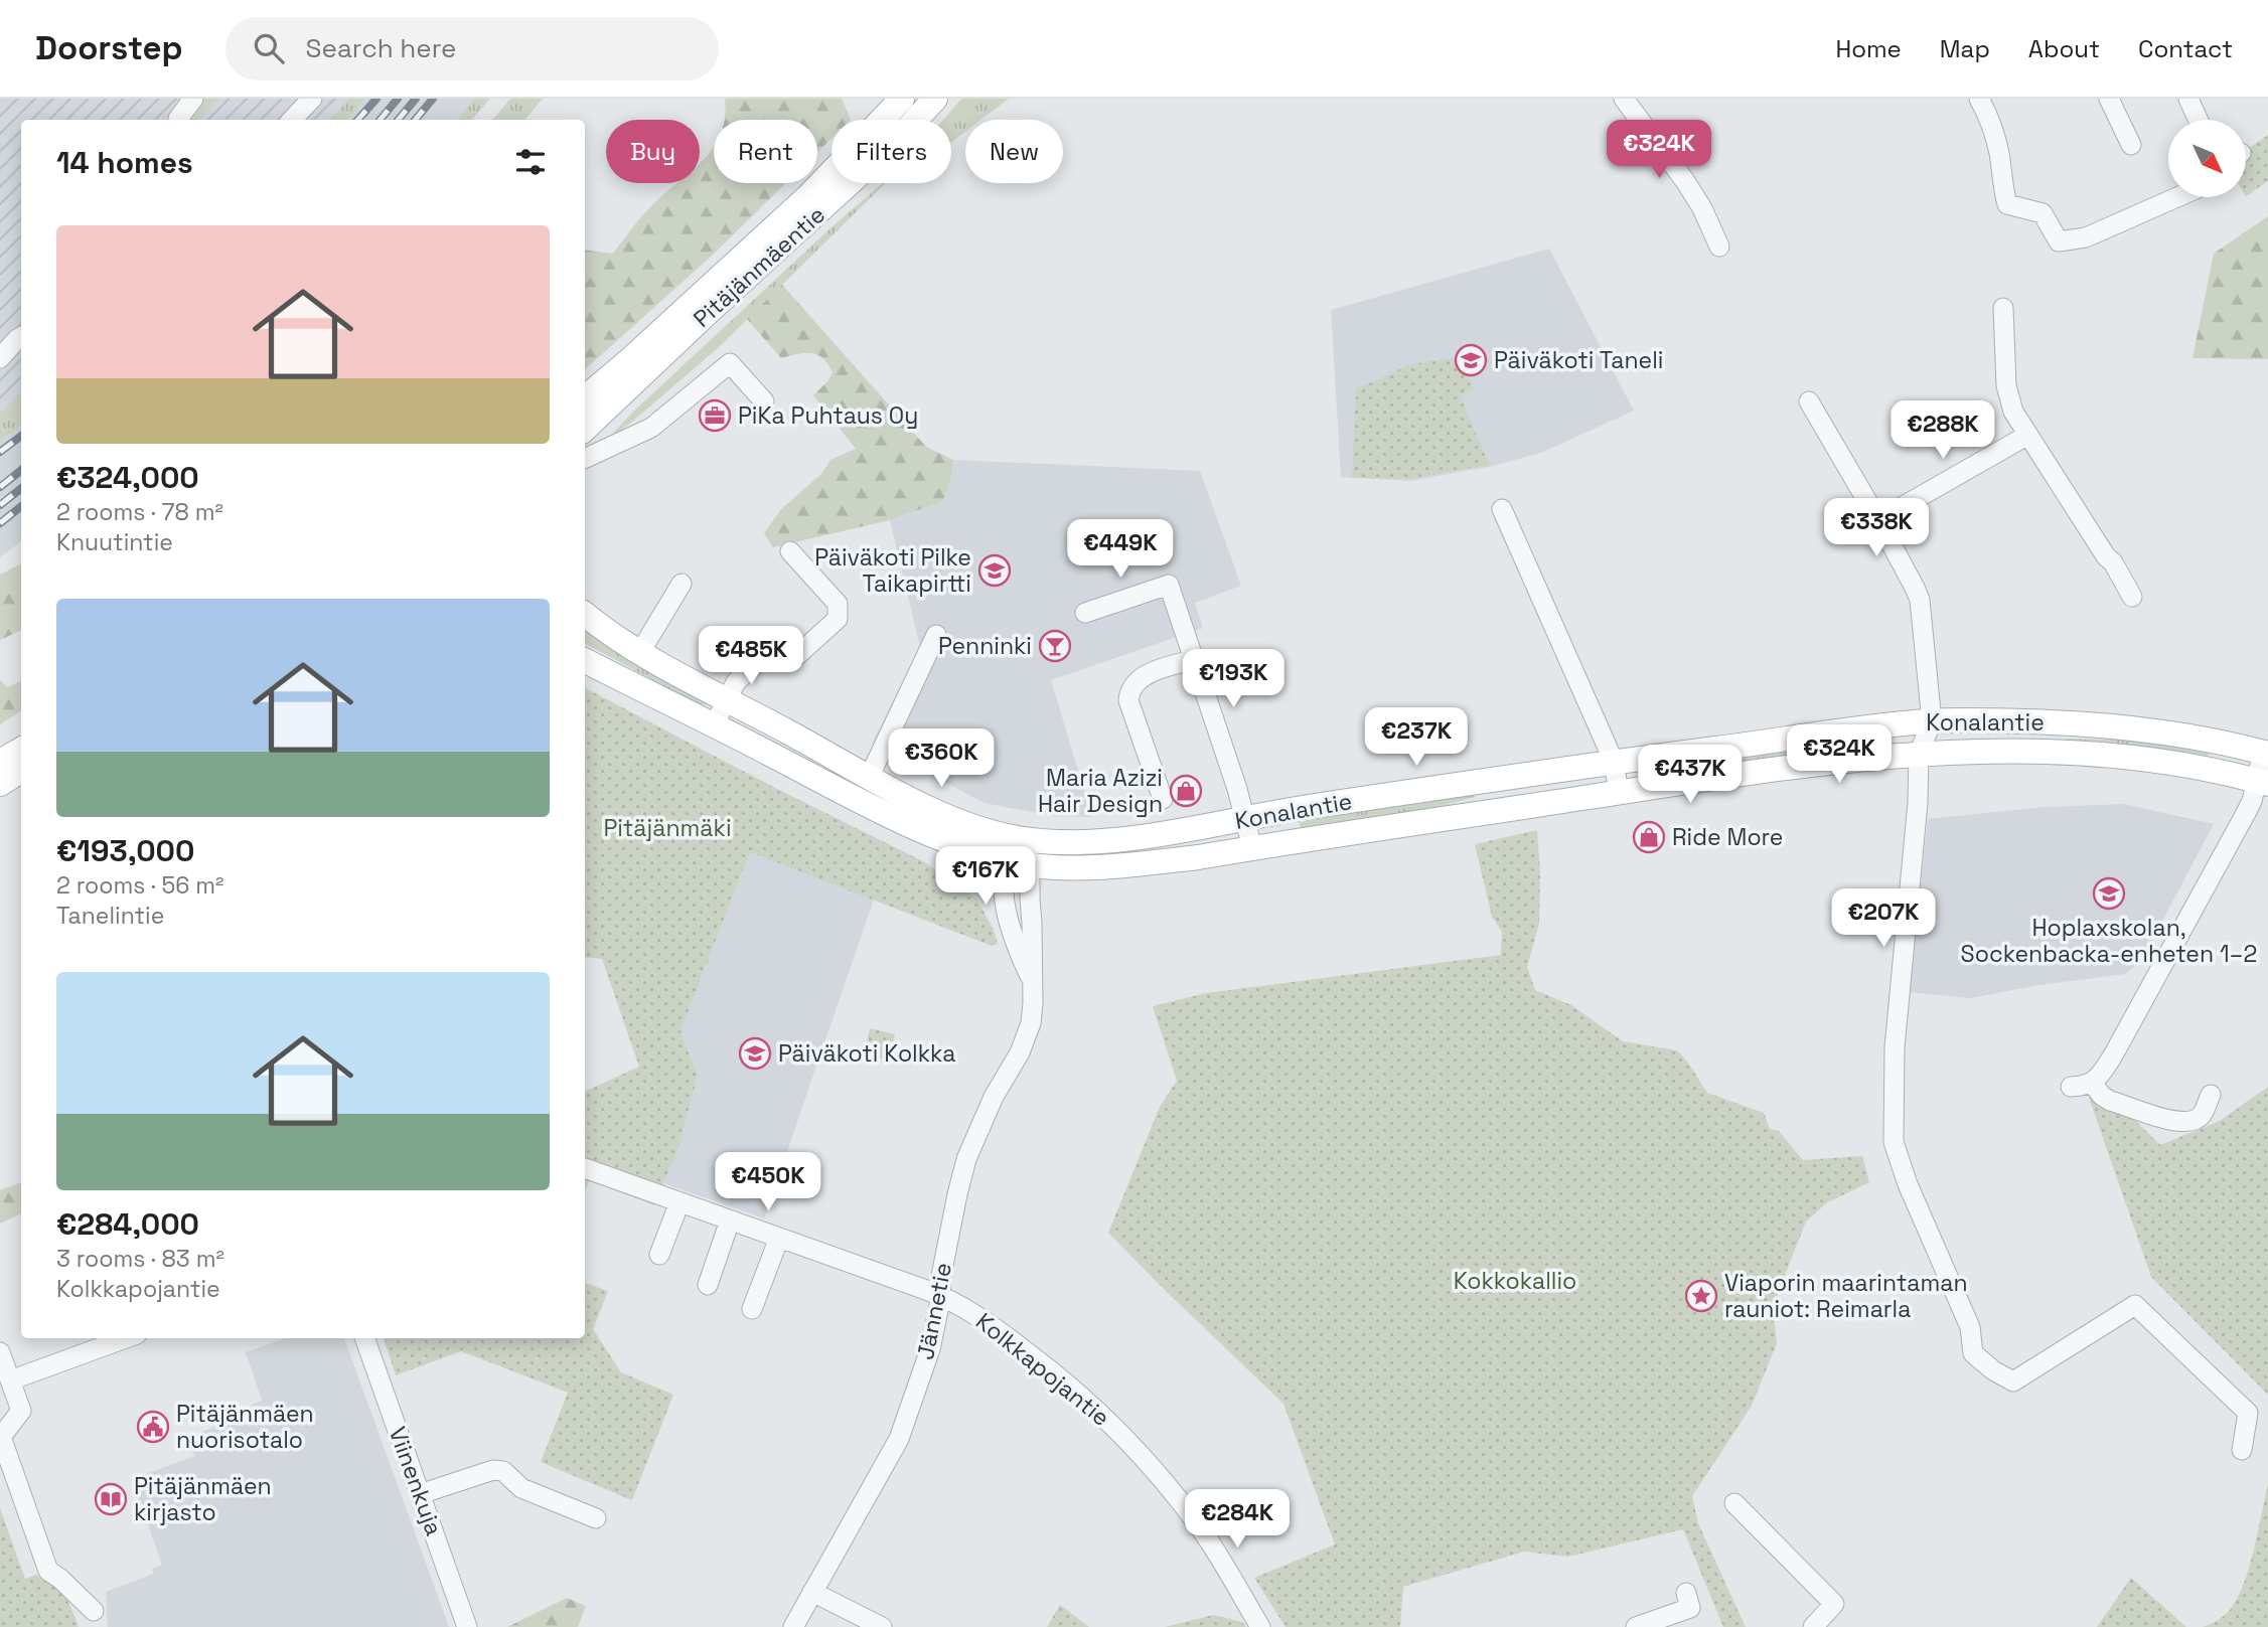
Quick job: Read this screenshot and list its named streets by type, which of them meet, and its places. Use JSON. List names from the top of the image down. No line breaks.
{"streets":{"main road":["Pitäjänmäentie","Konalantie"],"street":["Jännetie","Kolkkapojantie","Viinenkuja"]},"crossings":[["Konalantie","Jännetie"],["Jännetie","Kolkkapojantie"]],"parks":["Pitäjänmäki","Kokkokallio"],"places":{"school or university":["Päiväkoti Taneli","Päiväkoti Pilke Taikapirtti","Hoplaxskolan, Sockenbacka-enheten 1–2","Päiväkoti Kolkka"],"office":["PiKa Puhtaus Oy"],"bar":["Penninki"],"shop":["Maria Azizi Hair Design","Ride More"],"place":["Viaporin maarintaman rauniot: Reimarla"],"public building":["Pitäjänmäen nuorisotalo"],"library":["Pitäjänmäen kirjasto"]},"north":"bottom right","page":{"header":"Doorstep","search":"Search here","nav":["Home","Map","About","Contact"],"price":["€324K","€288K","€338K","€449K","€485K","€193K","€237K","€324K","€360K","€437K","€167K","€207K","€450K","€284K"],"chip":["Buy","Rent","Filters","New"],"heading":"14 homes","list":[{"name":"€324,000","note":"2 rooms · 78 m² · Knuutintie"},{"name":"€193,000","note":"2 rooms · 56 m² · Tanelintie"},{"name":"€284,000","note":"3 rooms · 83 m² · Kolkkapojantie"}]}}
